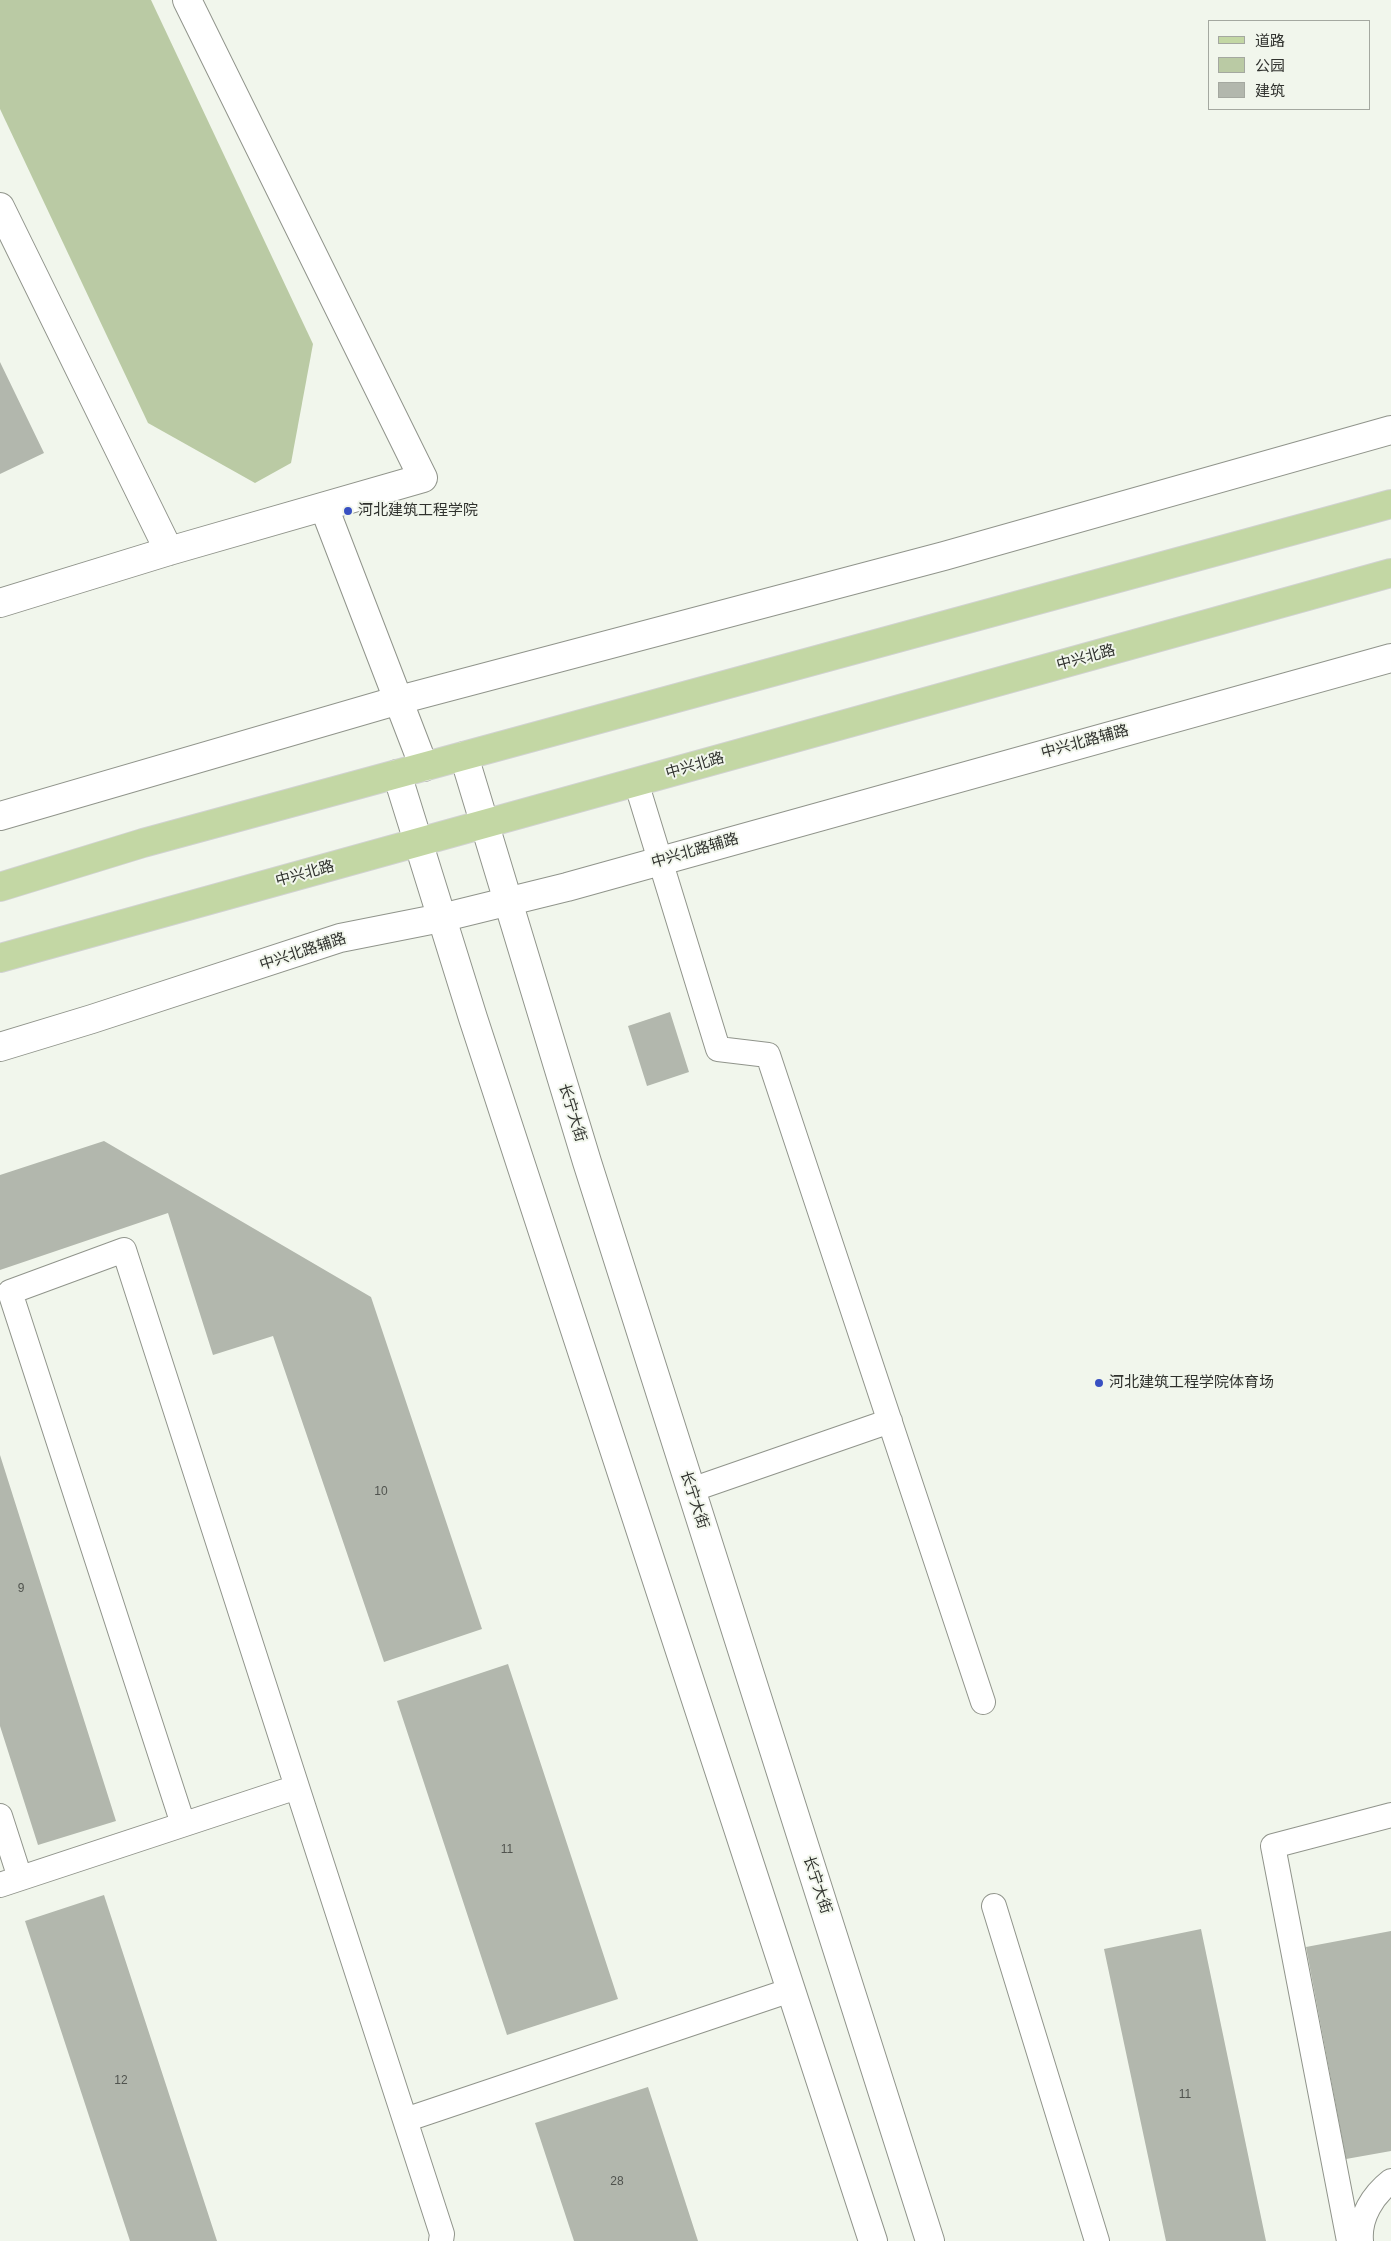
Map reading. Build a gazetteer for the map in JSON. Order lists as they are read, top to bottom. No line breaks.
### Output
{"streets":{"main road":["中兴北路"],"street":["中兴北路辅路","长宁大街"]},"crossings":[["中兴北路","长宁大街"],["中兴北路辅路","长宁大街"]],"places":["河北建筑工程学院","河北建筑工程学院体育场"],"house_numbers":["10","9","11","12","11","28"],"legend":["道路","公园","建筑"]}
